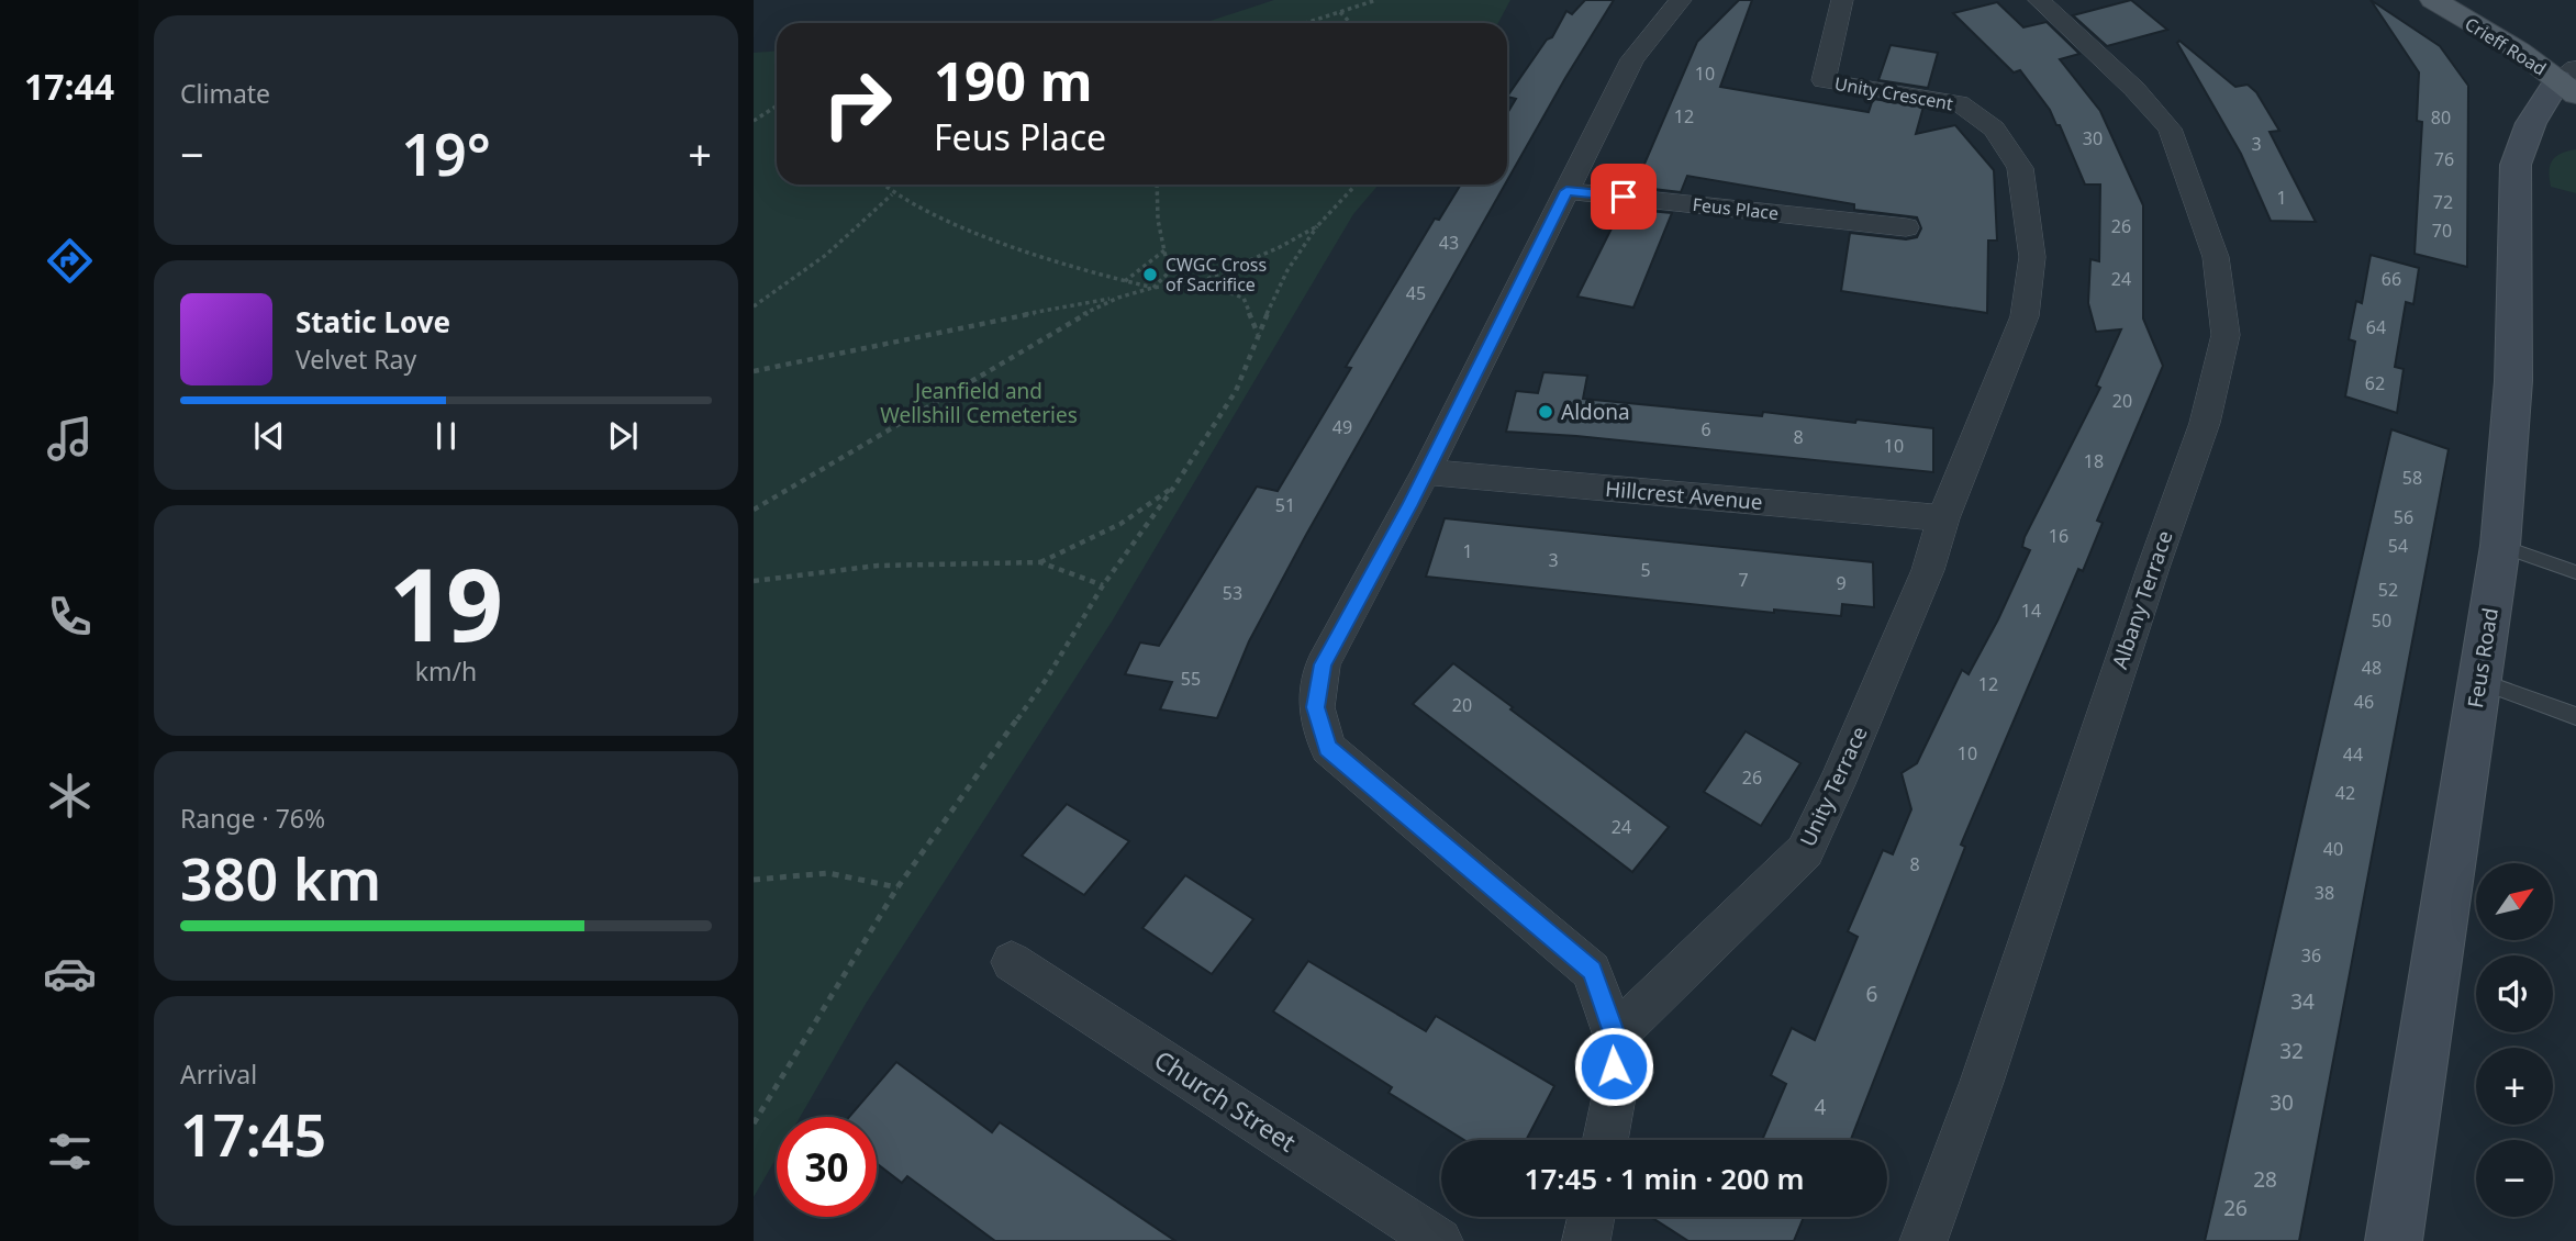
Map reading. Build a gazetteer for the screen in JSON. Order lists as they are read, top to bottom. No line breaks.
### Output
{"streets":{"main road":["Crieff Road"],"street":["Unity Crescent","Feus Place","Hillcrest Avenue","Albany Terrace","Feus Road","Unity Terrace","Church Street"]},"crossings":[["Crieff Road","Feus Road"],["Unity Crescent","Hillcrest Avenue"],["Unity Crescent","Unity Terrace"],["Hillcrest Avenue","Unity Terrace"]],"parks":["Jeanfield and Wellshill Cemeteries"],"places":["CWGC Cross of Sacrifice","Aldona"],"house_numbers":["10","12","80","30","3","76","1","72","26","70","43","24","66","45","64","62","20","49","6","8","10","18","58","51","56","16","54","1","3","5","7","9","52","53","14","50","48","55","12","46","20","10","44","26","42","24","40","8","38","36","6","34","32","30","4","28","26"],"north":"top right","page":{"tabs":"17:44","tile":["Climate",["19","km/h"],["Range · 76%","380 km"],["Arrival","17:45"]],"turn":["190 m","Feus Place"],"heat":["−","19°","+"],"song":["Static Love","Velvet Ray"],"map_buttons":["+","−"],"limit":"30","trip":"17:45 · 1 min · 200 m"}}
